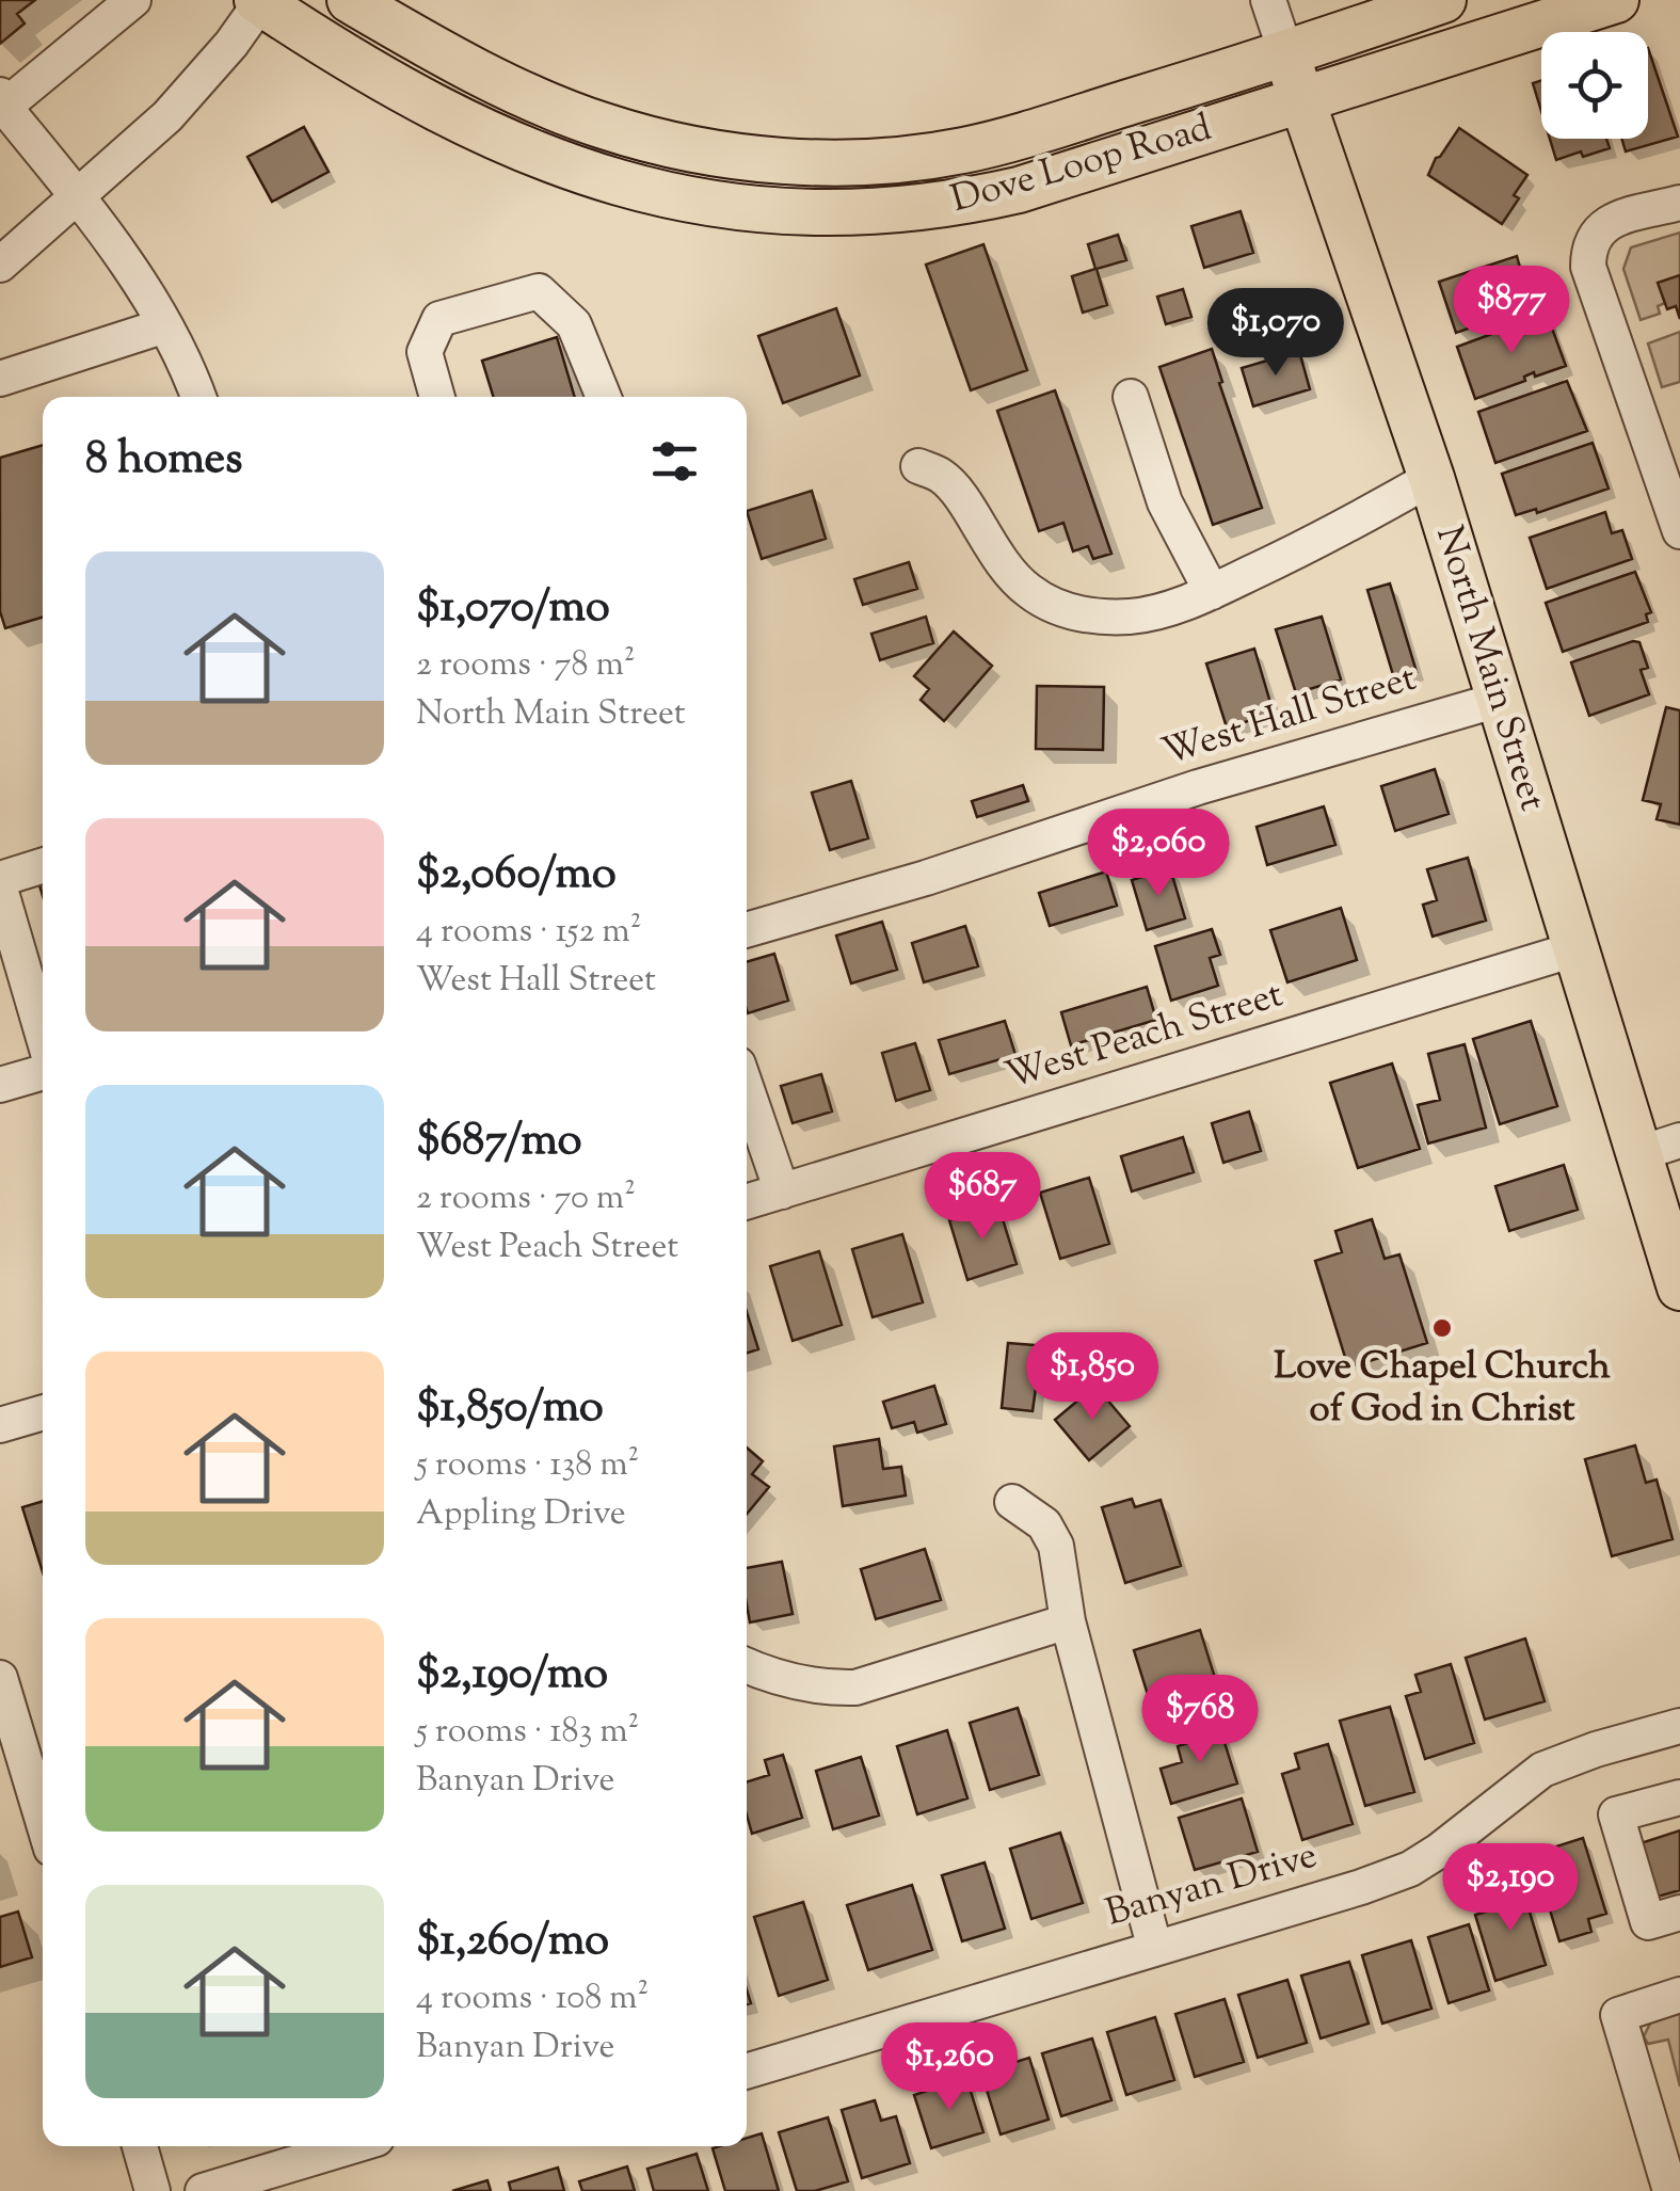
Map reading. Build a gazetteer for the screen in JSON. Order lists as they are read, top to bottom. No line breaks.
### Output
{"streets":{"main road":["Dove Loop Road","North Main Street"],"street":["West Hall Street","West Peach Street","Banyan Drive"]},"crossings":[["Dove Loop Road","North Main Street"],["North Main Street","West Hall Street"],["North Main Street","West Peach Street"]],"places":["Love Chapel Church of God in Christ"],"page":{"price":["$877","$1,070","$2,060","$687","$1,850","$768","$2,190","$1,260"],"heading":"8 homes","list":[{"name":"$1,070/mo","note":"2 rooms · 78 m² · North Main Street"},{"name":"$2,060/mo","note":"4 rooms · 152 m² · West Hall Street"},{"name":"$687/mo","note":"2 rooms · 70 m² · West Peach Street"},{"name":"$1,850/mo","note":"5 rooms · 138 m² · Appling Drive"},{"name":"$2,190/mo","note":"5 rooms · 183 m² · Banyan Drive"},{"name":"$1,260/mo","note":"4 rooms · 108 m² · Banyan Drive"}]}}
